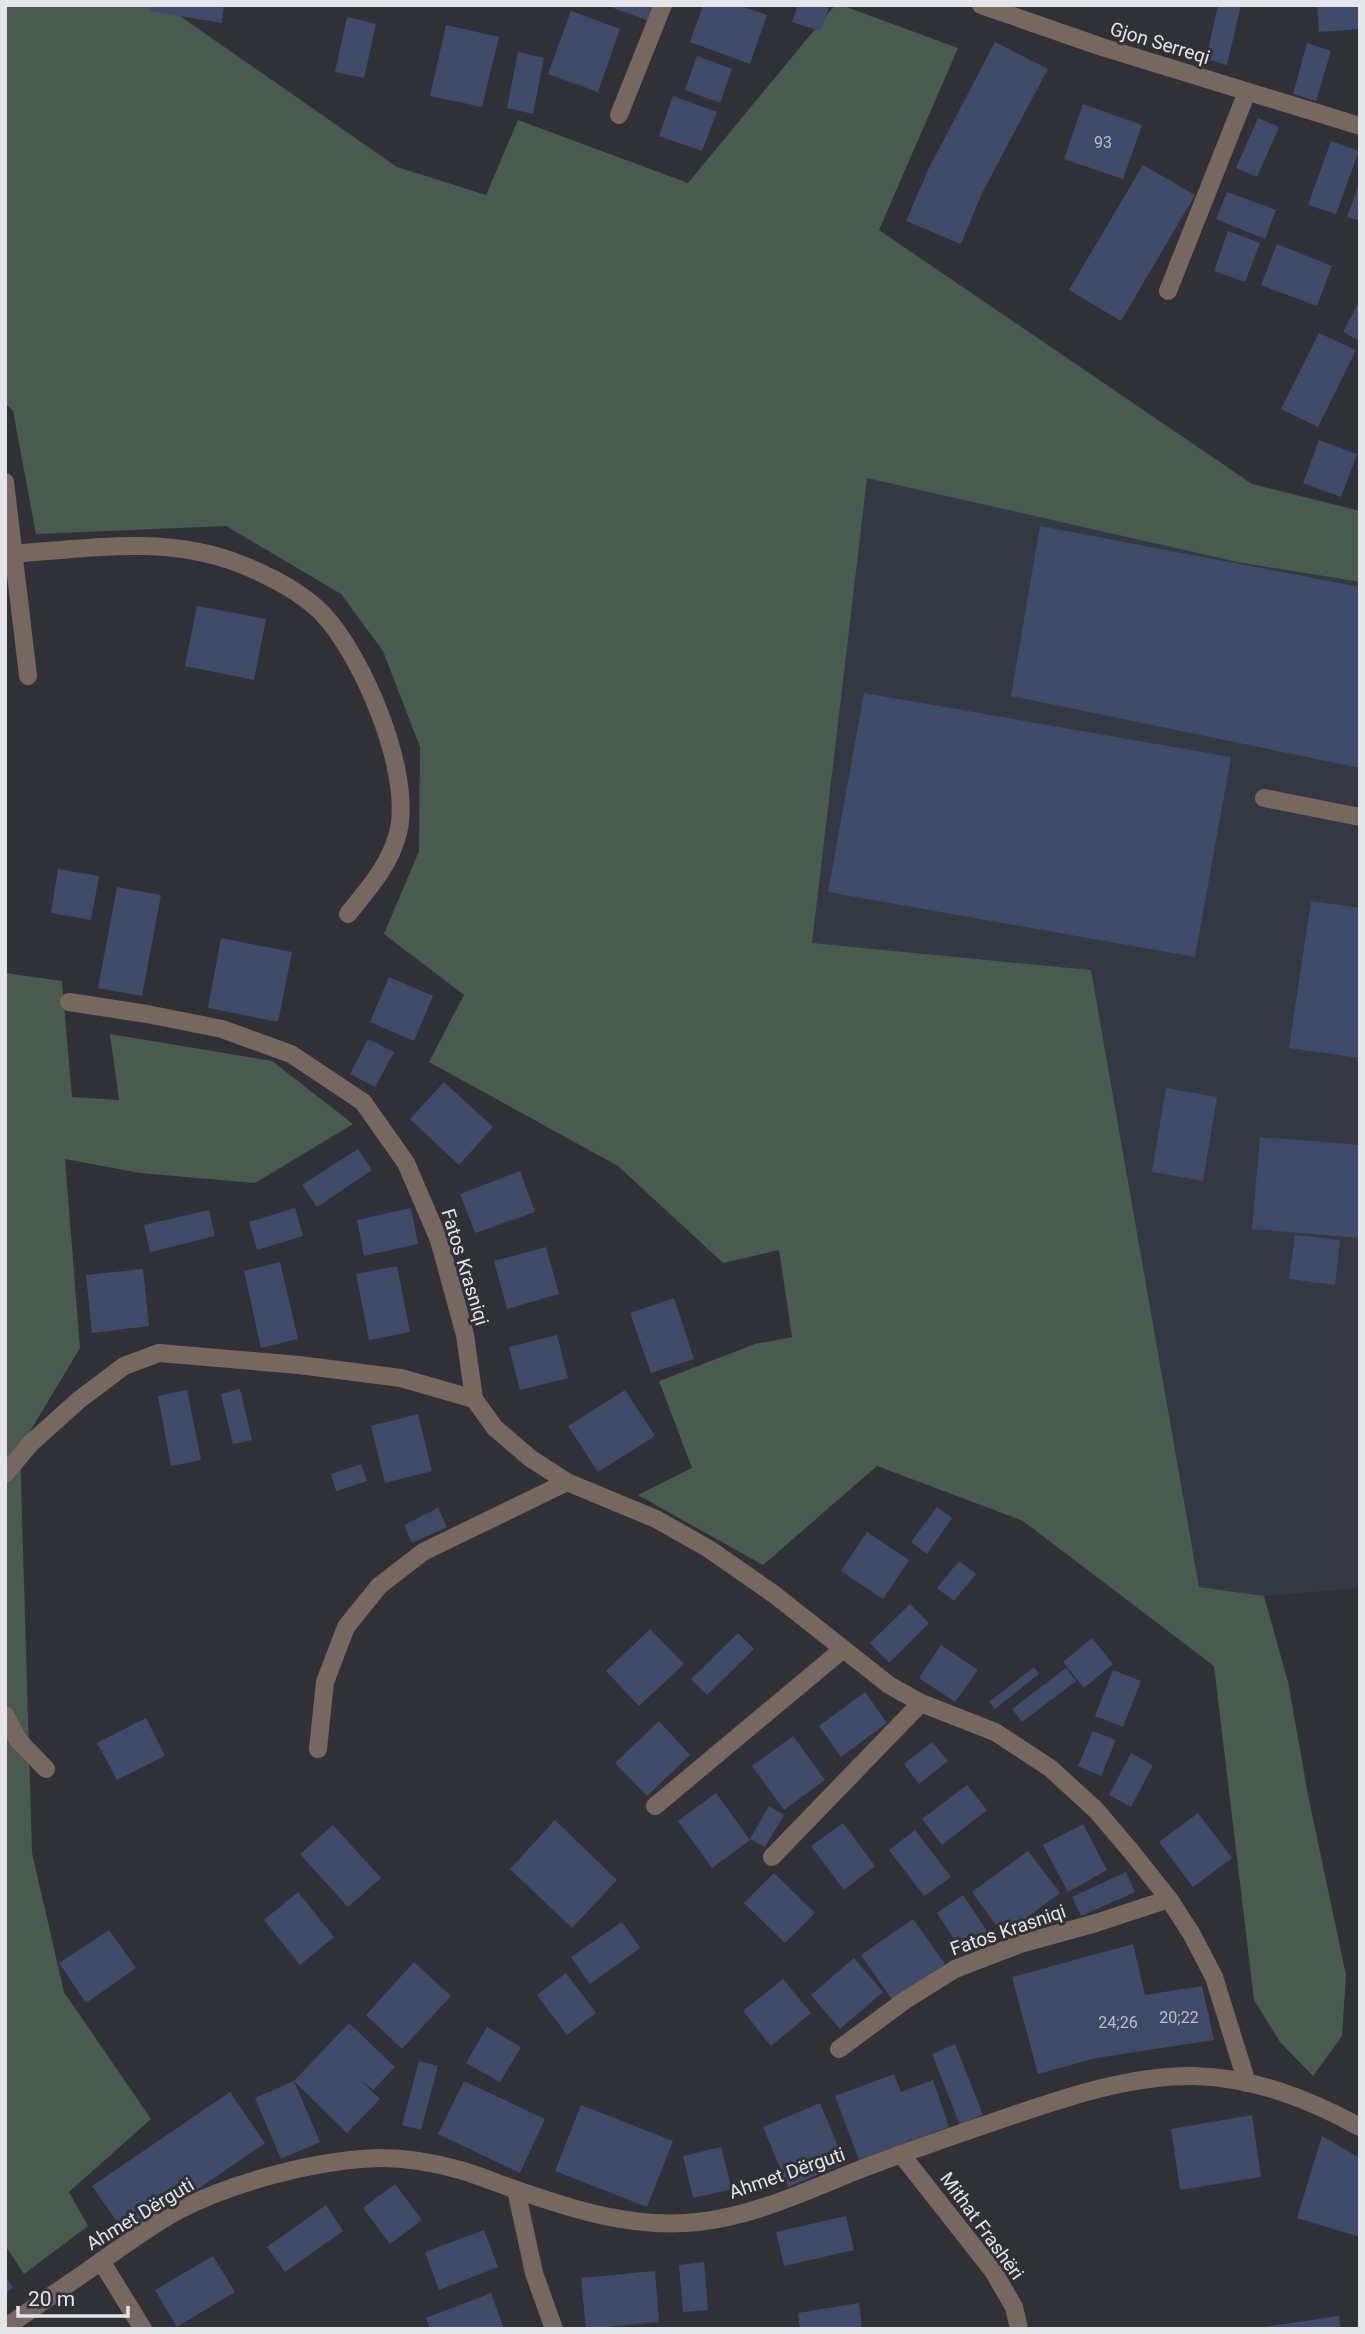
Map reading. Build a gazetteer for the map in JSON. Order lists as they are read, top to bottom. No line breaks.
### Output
{"streets":{"street":["Gjon Serreqi","Fatos Krasniqi","Ahmet Dërguti","Mithat Frashëri"]},"crossings":[["Fatos Krasniqi","Ahmet Dërguti"],["Ahmet Dërguti","Mithat Frashëri"]],"house_numbers":["93","20;22","24;26"],"scale_bar":"20 m"}
